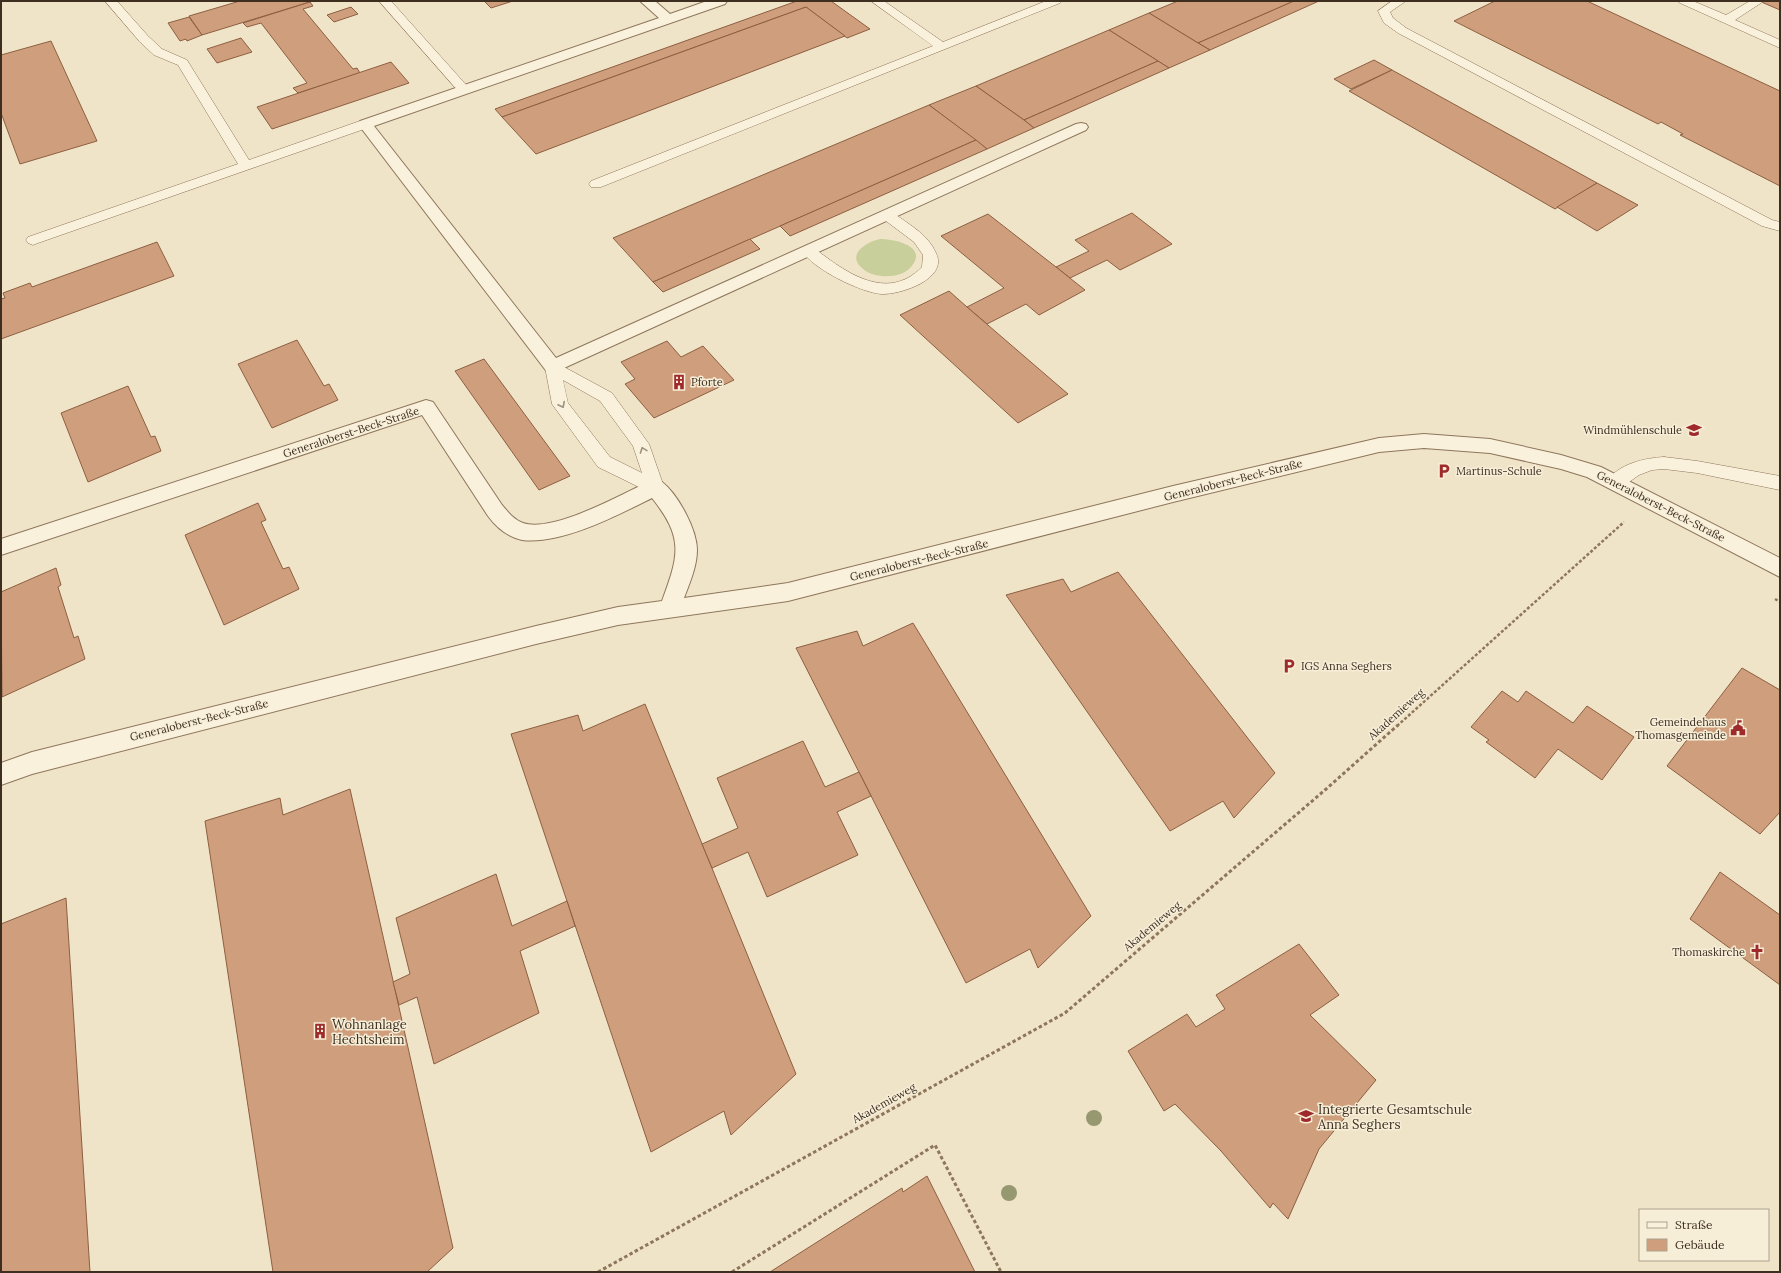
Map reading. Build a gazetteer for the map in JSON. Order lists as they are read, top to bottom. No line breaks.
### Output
{"streets":{"street":["Generaloberst-Beck-Straße"],"path":["Akademieweg"]},"crossings":[["Generaloberst-Beck-Straße","Akademieweg"]],"places":{"building":["Pforte","Wohnanlage Hechtsheim"],"school or university":["Windmühlenschule","Integrierte Gesamtschule Anna Seghers"],"parking":["Martinus-Schule","IGS Anna Seghers"],"public building":["Gemeindehaus Thomasgemeinde"],"church":["Thomaskirche"]},"legend":["Straße","Gebäude"]}
